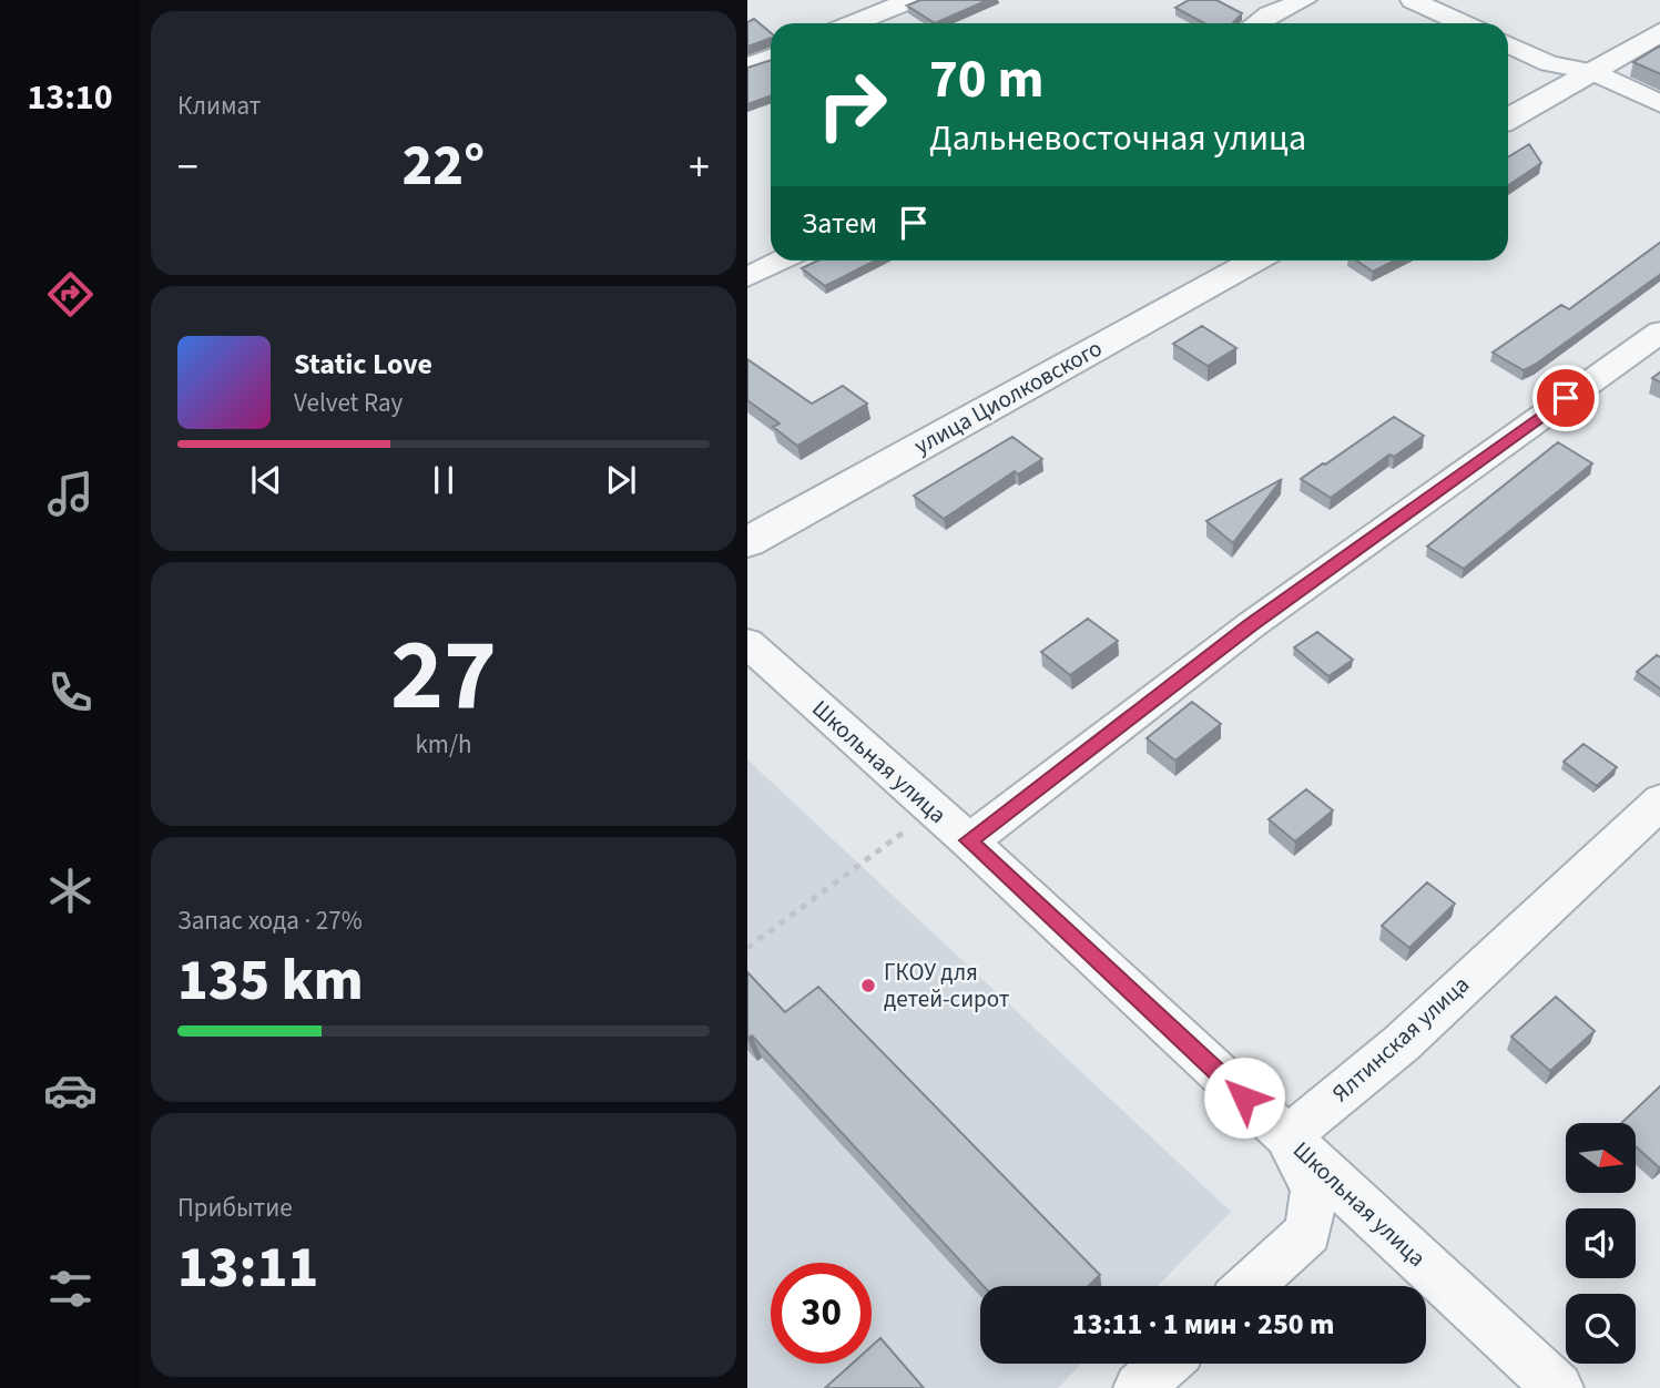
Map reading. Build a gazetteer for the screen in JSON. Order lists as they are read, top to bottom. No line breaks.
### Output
{"streets":{"street":["улица Циолковского","Школьная улица","Ялтинская улица"]},"crossings":[["Школьная улица","Ялтинская улица"]],"places":["ГКОУ для детей-сирот"],"north":"right","page":{"tabs":"13:10","tile":["Климат",["27","km/h"],["Запас хода · 27%","135 km"],["Прибытие","13:11"]],"turn":["70 m","Дальневосточная улица"],"heat":["−","22°","+"],"then":"Затем","song":["Static Love","Velvet Ray"],"limit":"30","trip":"13:11 · 1 мин · 250 m"}}
